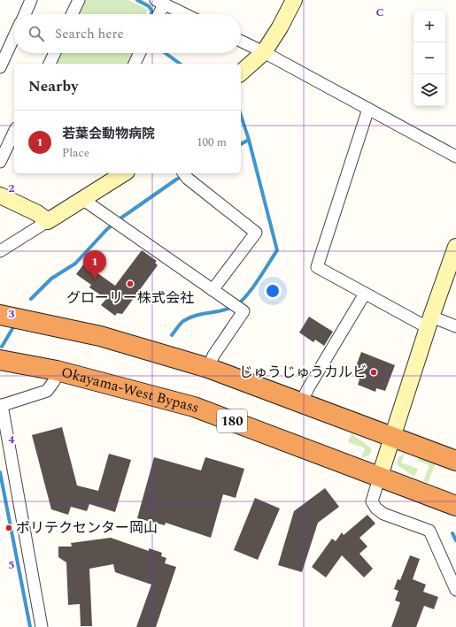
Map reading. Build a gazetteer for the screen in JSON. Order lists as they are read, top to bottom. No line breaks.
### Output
{"streets":{"highway":["Okayama-West Bypass","180"]},"places":["グローリー株式会社","じゅうじゅうカルビ","ポリテクセンター岡山"],"page":{"map_buttons":["+","−"],"search":"Search here","heading":"Nearby","list":[{"mark":"1","name":"若葉会動物病院","note":"Place","value":"100 m"}],"pins":"1"},"grid":{"columns":["C"],"rows":["2","3","4","5"]}}
